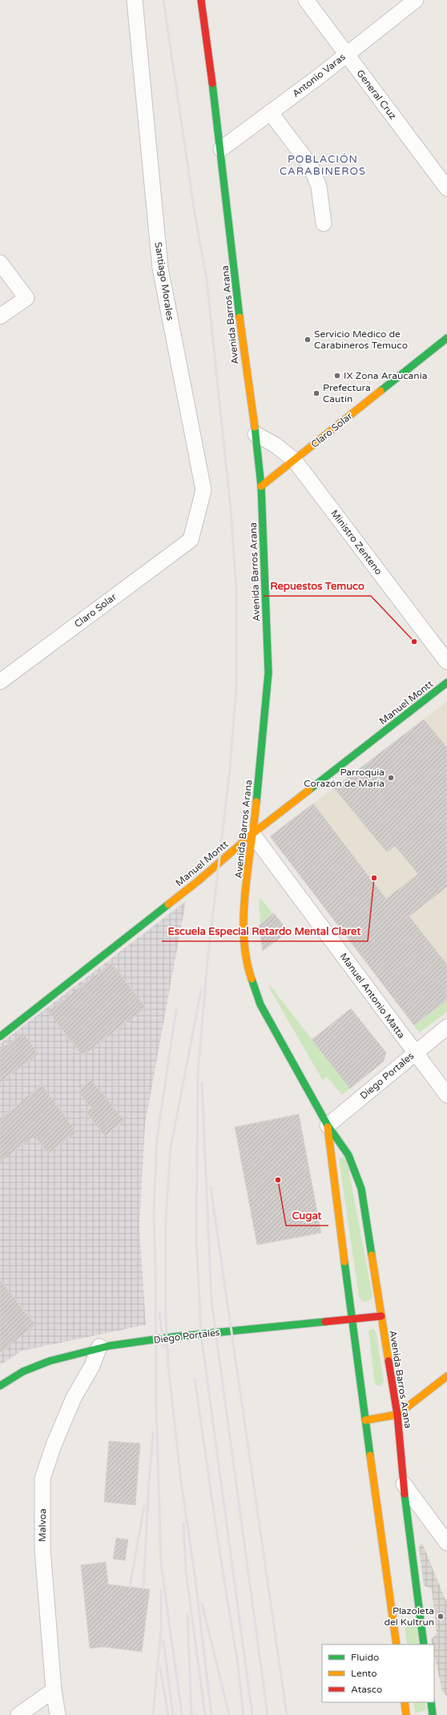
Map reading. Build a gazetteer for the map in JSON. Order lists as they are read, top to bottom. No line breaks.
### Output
{"streets":{"main road":["Avenida Barros Arana","Claro Solar","Manuel Montt","Diego Portales"],"street":["Antonio Varas","General Cruz","Santiago Morales","Ministro Zenteno","Manuel Antonio Matta","Malvoa"]},"crossings":[["Antonio Varas","General Cruz"],["Antonio Varas","Avenida Barros Arana"],["Santiago Morales","Claro Solar"],["Avenida Barros Arana","Claro Solar"],["Avenida Barros Arana","Ministro Zenteno"],["Avenida Barros Arana","Manuel Montt"],["Avenida Barros Arana","Manuel Antonio Matta"],["Avenida Barros Arana","Diego Portales"],["Claro Solar","Ministro Zenteno"],["Manuel Montt","Manuel Antonio Matta"],["Manuel Antonio Matta","Diego Portales"],["Diego Portales","Malvoa"]],"districts":["POBLACIÓN CARABINEROS"],"places":["Servicio Médico de Carabineros Temuco","IX Zona Araucania","Prefectura Cautín","Repuestos Temuco","Parroquia Corazón de María","Escuela Especial Retardo Mental Claret","Cugat","Plazoleta del Kultrun"],"legend":["Fluido","Lento","Atasco"]}
